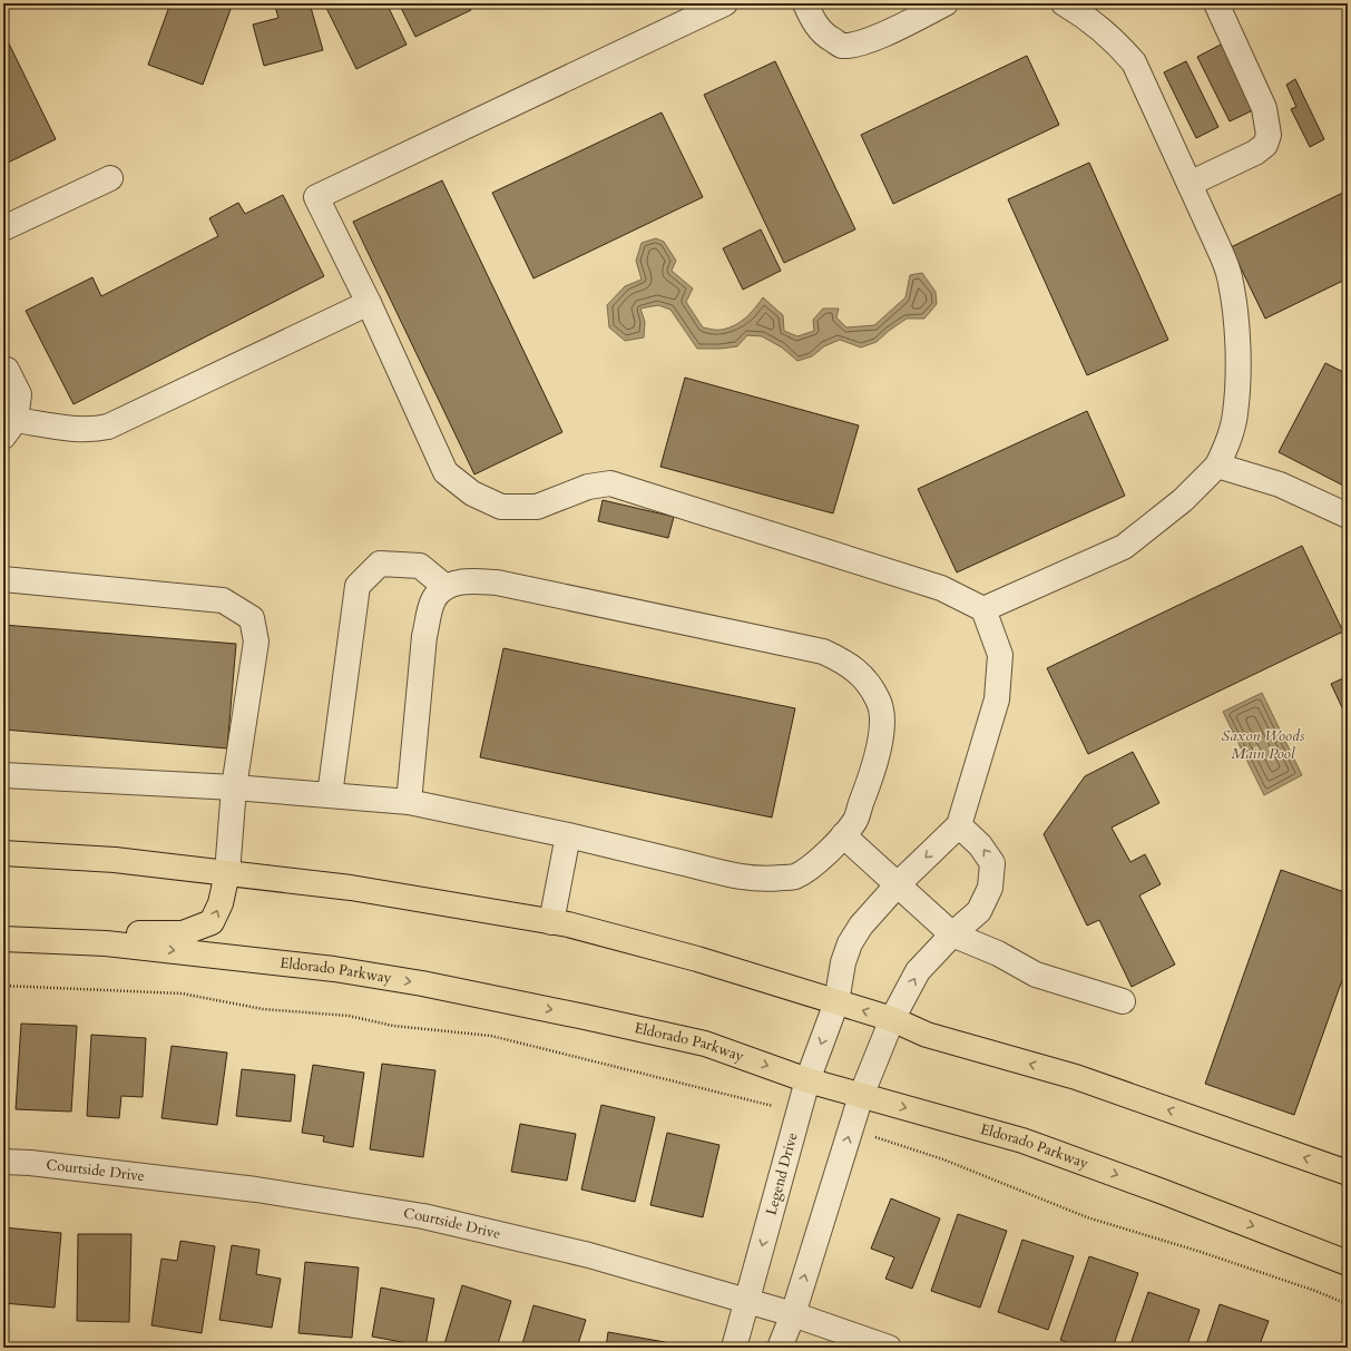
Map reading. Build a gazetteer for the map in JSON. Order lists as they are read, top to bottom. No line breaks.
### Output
{"streets":{"main road":["Eldorado Parkway"],"street":["Courtside Drive","Legend Drive"]},"crossings":[["Eldorado Parkway","Legend Drive"],["Courtside Drive","Legend Drive"]],"water":["Saxon Woods Main Pool"]}
